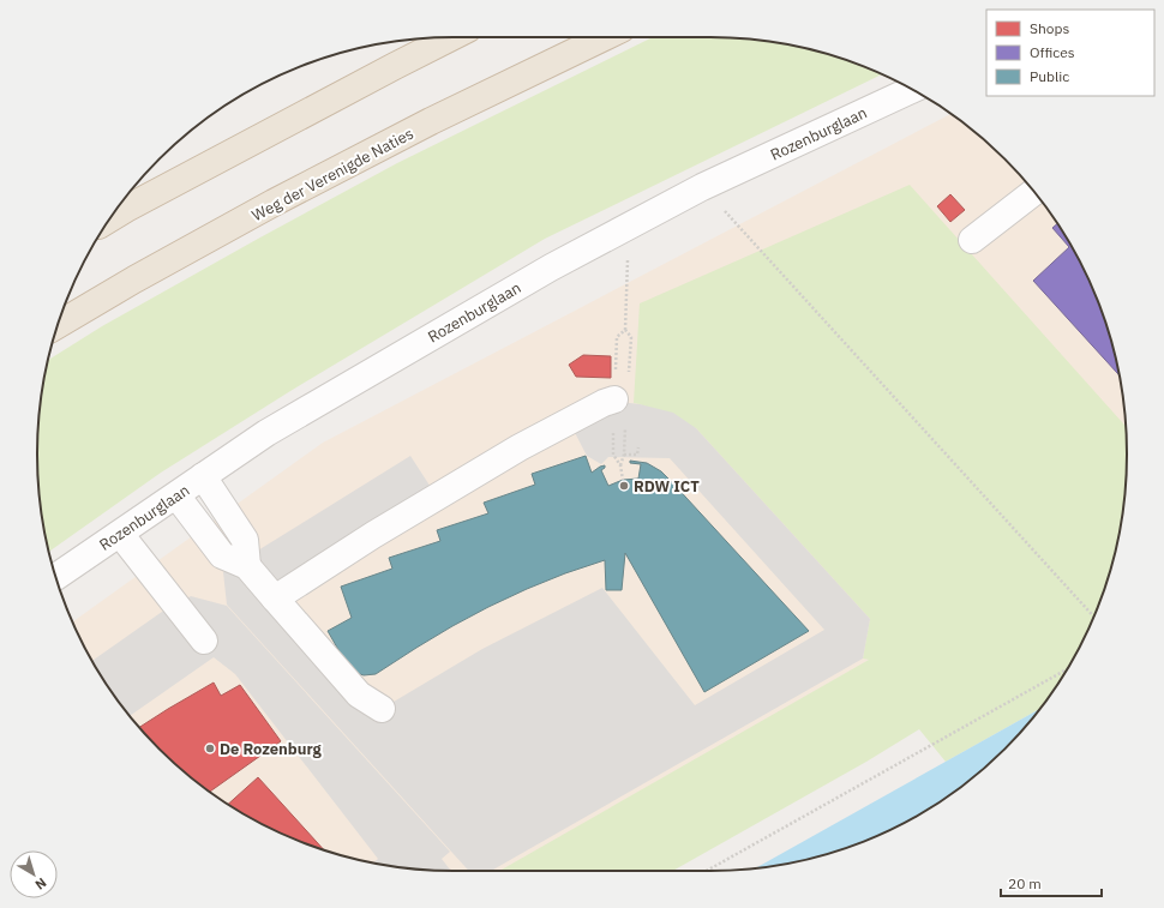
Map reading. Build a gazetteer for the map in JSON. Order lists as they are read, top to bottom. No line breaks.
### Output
{"streets":{"highway":["Weg der Verenigde Naties"],"street":["Rozenburglaan"]},"places":["RDW ICT","De Rozenburg"],"legend":["Shops","Offices","Public"],"scale_bar":"20 m","north":"bottom right"}
